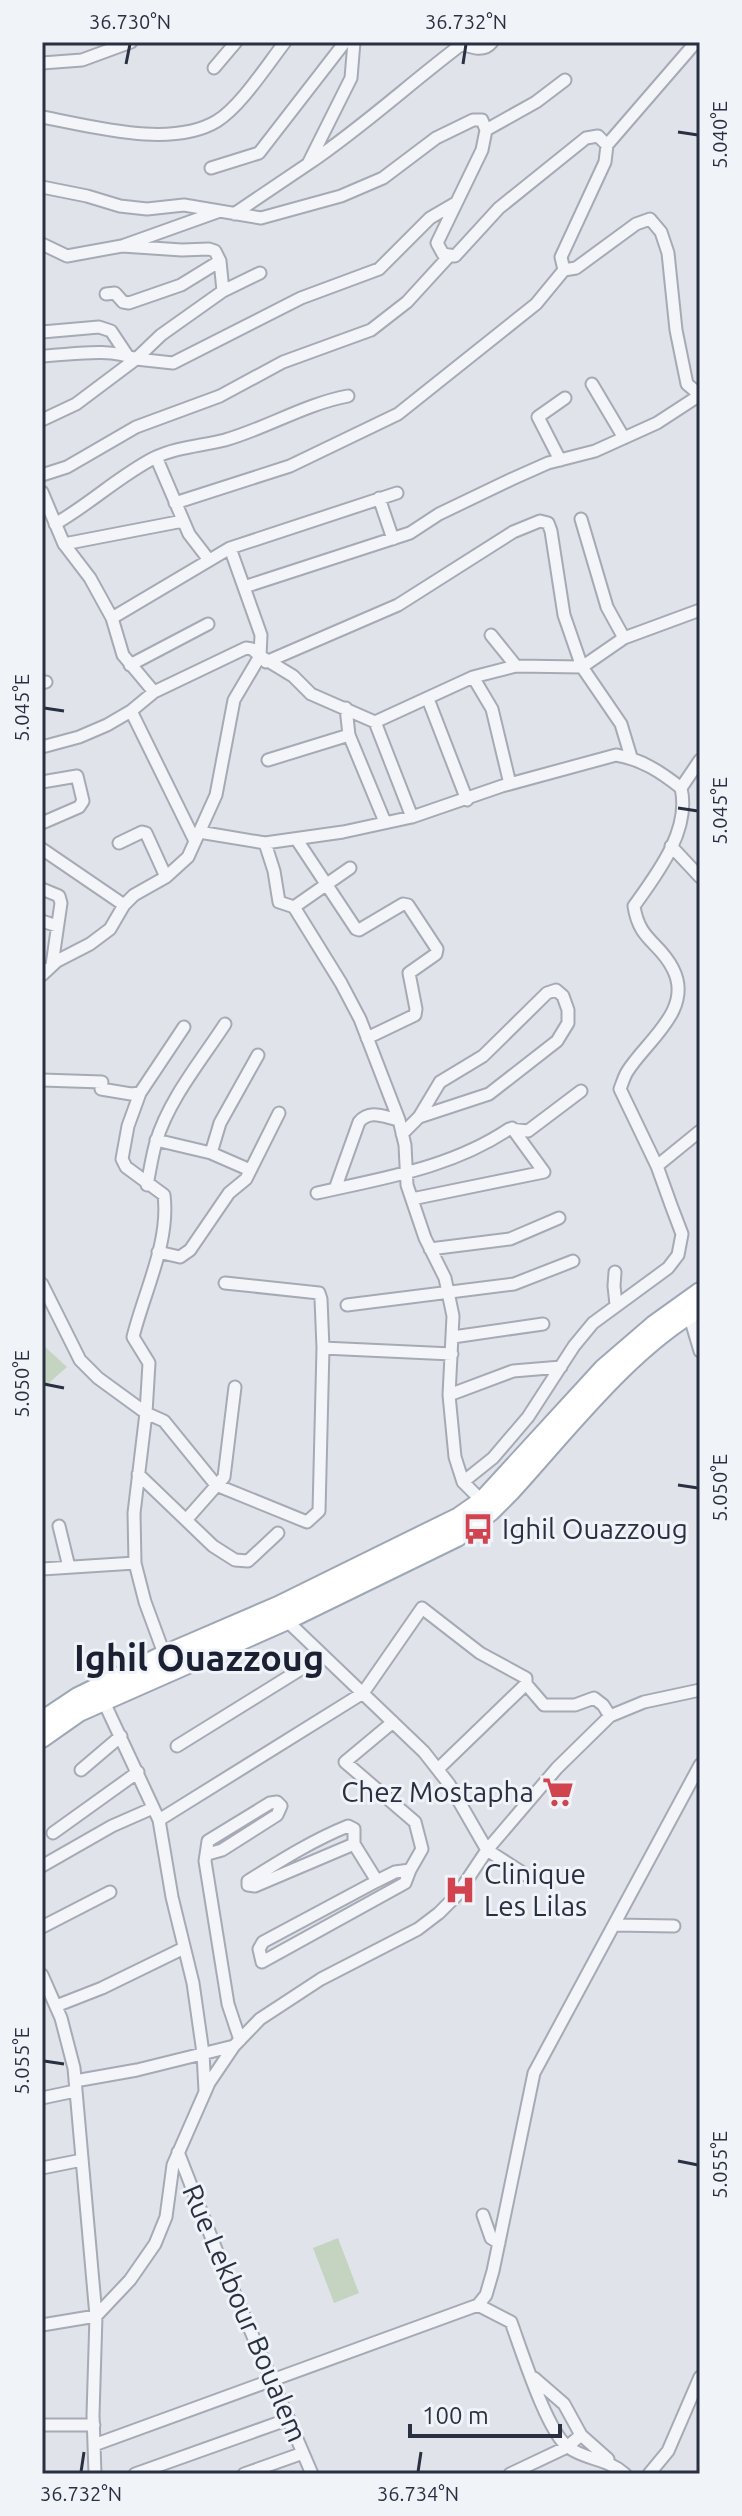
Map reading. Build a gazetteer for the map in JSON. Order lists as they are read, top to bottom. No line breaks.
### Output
{"streets":{"street":["Rue Lekbour Boualem"]},"districts":["Ighil Ouazzoug"],"places":{"bus stop":["Ighil Ouazzoug"],"supermarket":["Chez Mostapha"],"hospital":["Clinique Les Lilas"]},"scale_bar":"100 m","coordinates":["36.730°N","36.732°N","5.040°E","5.045°E","5.050°E","5.055°E","36.734°N"]}
